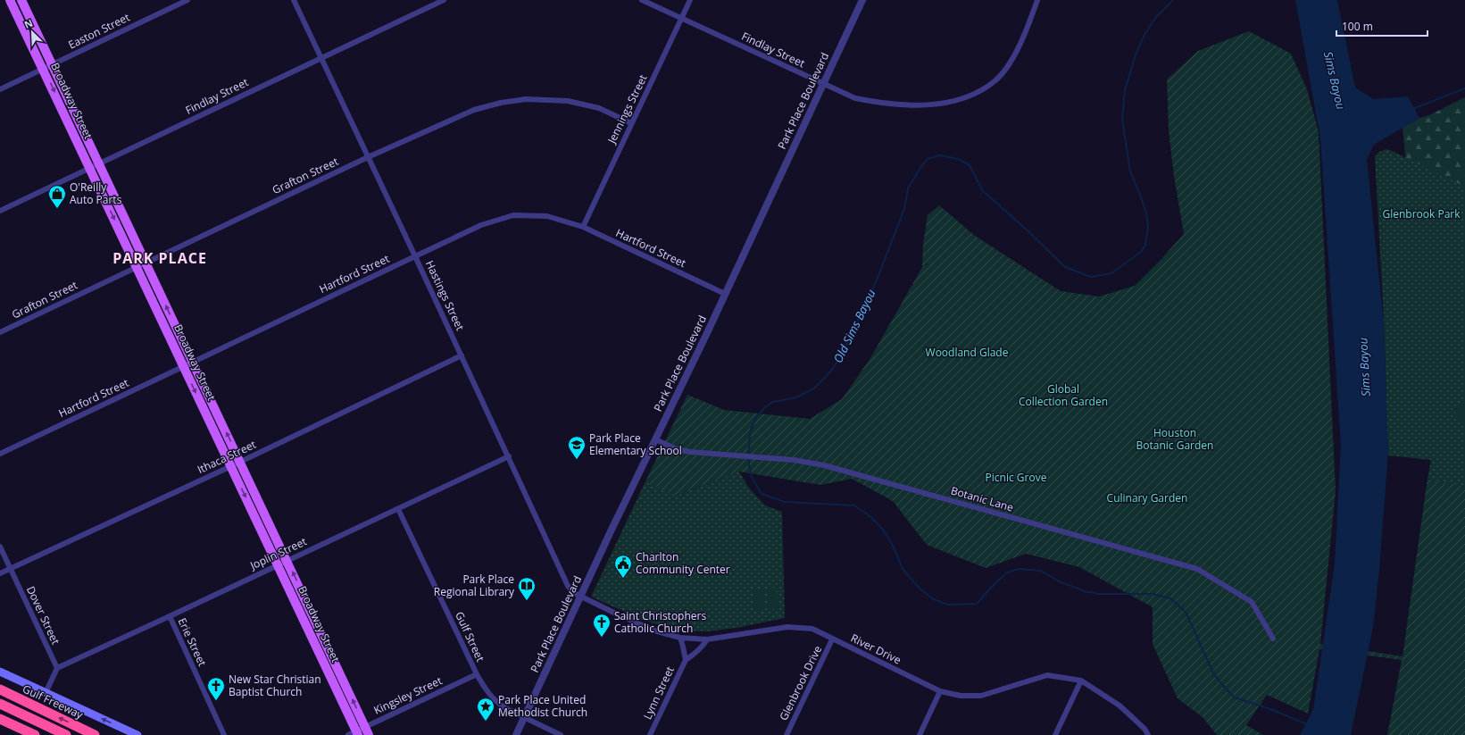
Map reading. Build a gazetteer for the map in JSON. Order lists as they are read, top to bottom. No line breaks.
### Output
{"streets":{"highway":["Gulf Freeway"],"main road":["Broadway Street"],"street":["Easton Street","Findlay Street","Park Place Boulevard","Jennings Street","Grafton Street","Hartford Street","Hastings Street","Ithaca Street","Botanic Lane","Joplin Street","Dover Street","Gulf Street","Erie Street","River Drive","Glenbrook Drive","Lynn Street","Kingsley Street"]},"crossings":[["Easton Street","Broadway Street"],["Findlay Street","Broadway Street"],["Findlay Street","Park Place Boulevard"],["Findlay Street","Jennings Street"],["Findlay Street","Hastings Street"],["Broadway Street","Grafton Street"],["Broadway Street","Hartford Street"],["Broadway Street","Ithaca Street"],["Broadway Street","Joplin Street"],["Broadway Street","Kingsley Street"],["Park Place Boulevard","Hartford Street"],["Park Place Boulevard","Hastings Street"],["Park Place Boulevard","Botanic Lane"],["Park Place Boulevard","Gulf Street"],["Park Place Boulevard","River Drive"],["Jennings Street","Grafton Street"],["Jennings Street","Hartford Street"],["Grafton Street","Hastings Street"],["Hartford Street","Hastings Street"],["Hastings Street","Ithaca Street"],["Hastings Street","Joplin Street"],["Hastings Street","River Drive"],["Ithaca Street","Dover Street"],["Joplin Street","Dover Street"],["Joplin Street","Gulf Street"],["Joplin Street","Erie Street"],["Gulf Street","Kingsley Street"],["River Drive","Glenbrook Drive"],["River Drive","Lynn Street"]],"districts":["PARK PLACE"],"water":["Sims Bayou","Old Sims Bayou"],"parks":["Glenbrook Park","Woodland Glade","Global Collection Garden","Houston Botanic Garden","Picnic Grove","Culinary Garden"],"places":{"shop":["O'Reilly Auto Parts"],"school or university":["Park Place Elementary School"],"public building":["Charlton Community Center"],"library":["Park Place Regional Library"],"church":["Saint Christophers Catholic Church","New Star Christian Baptist Church"],"place":["Park Place United Methodist Church"]},"scale_bar":"100 m","north":"top left"}
